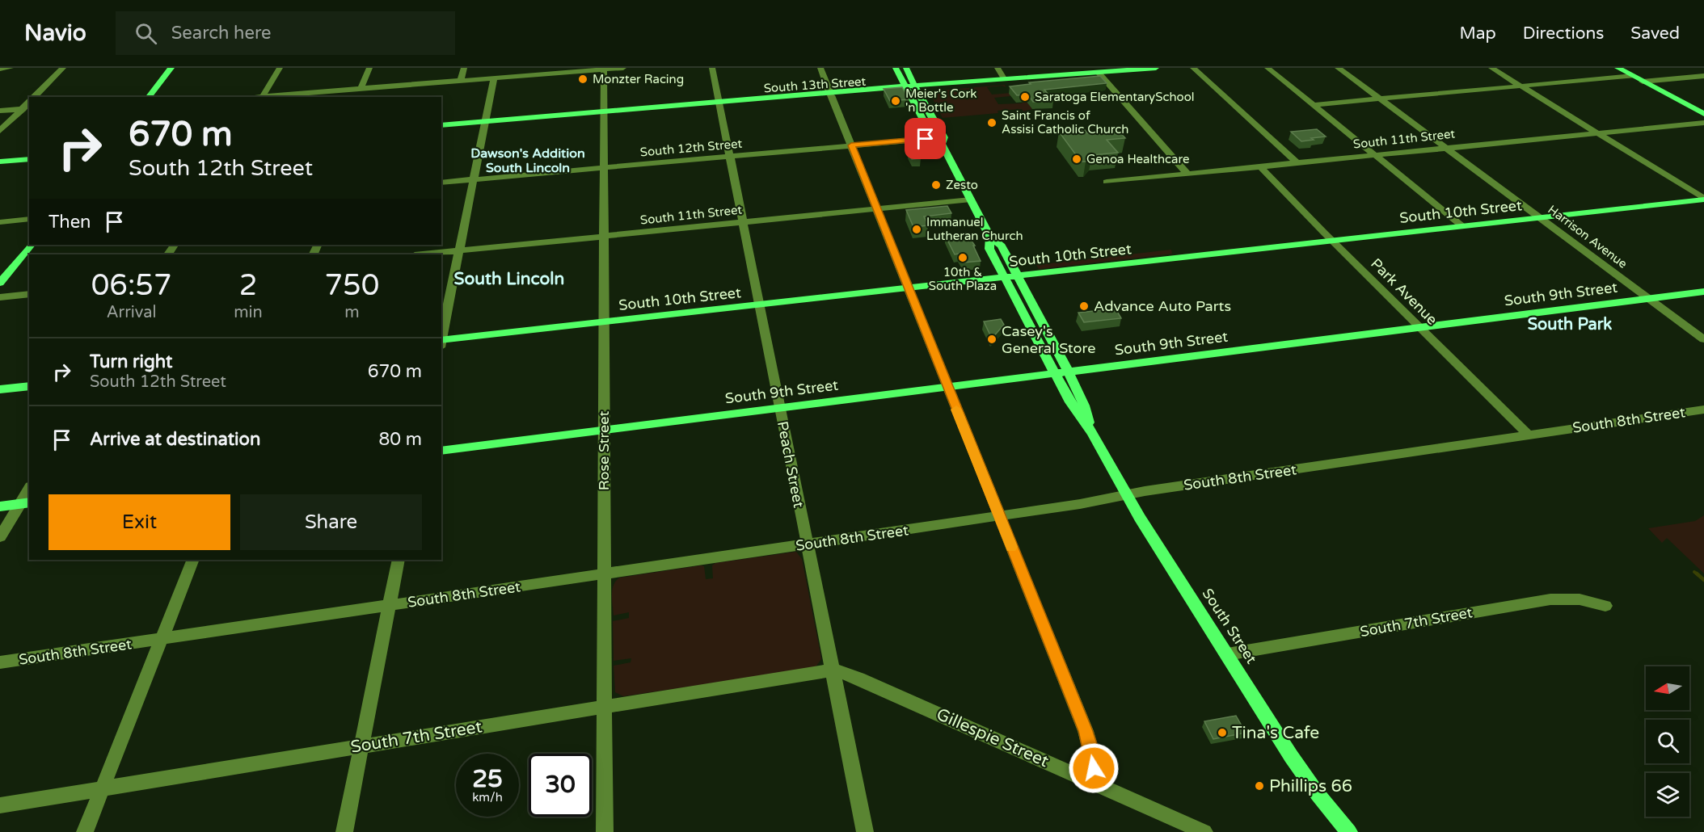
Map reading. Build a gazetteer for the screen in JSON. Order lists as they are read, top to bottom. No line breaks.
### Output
{"streets":{"main road":["South 13th Street","South 10th Street","South 9th Street","South Street"],"street":["South 11th Street","South 12th Street","Harrison Avenue","Park Avenue","South 8th Street","Rose Street","Peach Street","South 7th Street","Gillespie Street"]},"crossings":[["South 13th Street","Rose Street"],["South 13th Street","Peach Street"],["South 13th Street","South Street"],["South 11th Street","Harrison Avenue"],["South 11th Street","Park Avenue"],["South 11th Street","Rose Street"],["South 11th Street","Peach Street"],["South 11th Street","South Street"],["South 12th Street","Rose Street"],["South 12th Street","Peach Street"],["South 12th Street","South Street"],["South 10th Street","Harrison Avenue"],["South 10th Street","Park Avenue"],["South 10th Street","Rose Street"],["South 10th Street","Peach Street"],["South 10th Street","South Street"],["Harrison Avenue","South 9th Street"],["Park Avenue","South 9th Street"],["Park Avenue","South 8th Street"],["South 9th Street","Rose Street"],["South 9th Street","Peach Street"],["South 9th Street","South Street"],["South 8th Street","Rose Street"],["South 8th Street","Peach Street"],["South 8th Street","South Street"],["Rose Street","South 7th Street"],["Peach Street","South 7th Street"],["Peach Street","Gillespie Street"],["South 7th Street","South Street"],["South 7th Street","Gillespie Street"]],"districts":["Dawson's Addition South Lincoln","South Lincoln","South Park"],"places":["Monzter Racing","Saratoga ElementarySchool","Meier's Cork 'n Bottle","Saint Francis of Assisi Catholic Church","Genoa Healthcare","Zesto","Immanuel Lutheran Church","10th & South Plaza","Advance Auto Parts","Casey's General Store","Tina's Cafe","Phillips 66"],"north":"left","page":{"header":"Navio","search":"Search here","nav":["Map","Directions","Saved"],"turn":["670 m","South 12th Street"],"then":"Then","eta":["06:57","Arrival","2","min","750","m"],"list":[{"name":"Turn right","note":"South 12th Street","value":"670 m"},{"name":"Arrive at destination","value":"80 m"}],"buttons":["Exit","Share"],"speed":"25 km/h","limit":"30"}}
